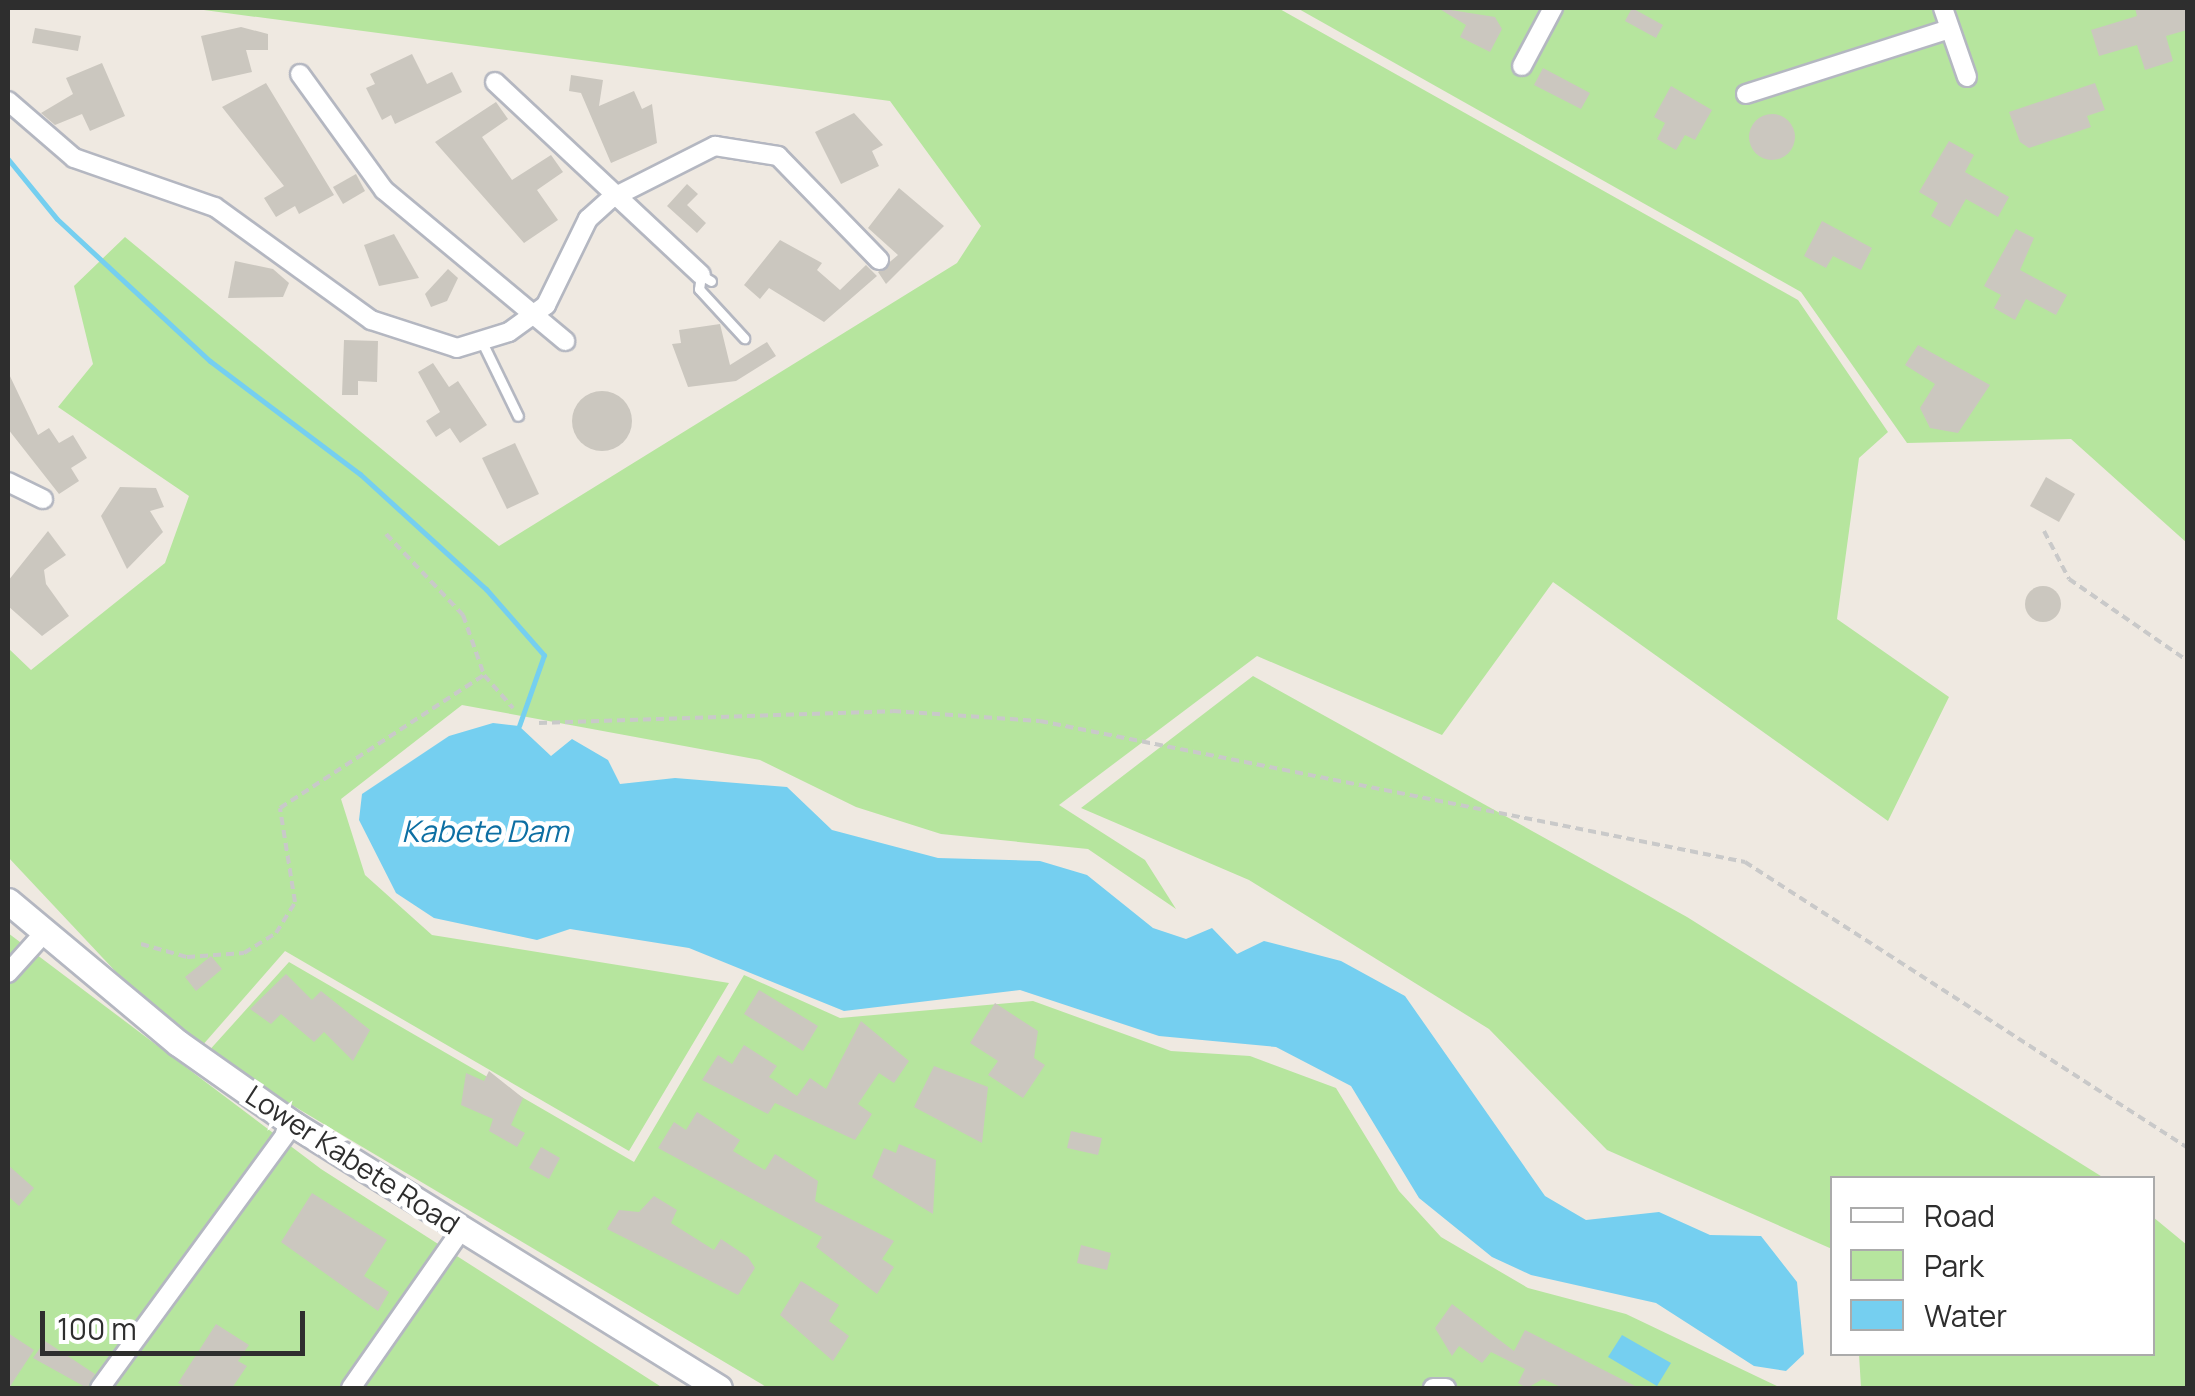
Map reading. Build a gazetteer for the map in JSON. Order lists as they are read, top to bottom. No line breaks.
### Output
{"streets":{"main road":["Lower Kabete Road"]},"water":["Kabete Dam"],"legend":["Road","Park","Water"],"scale_bar":"100 m"}
